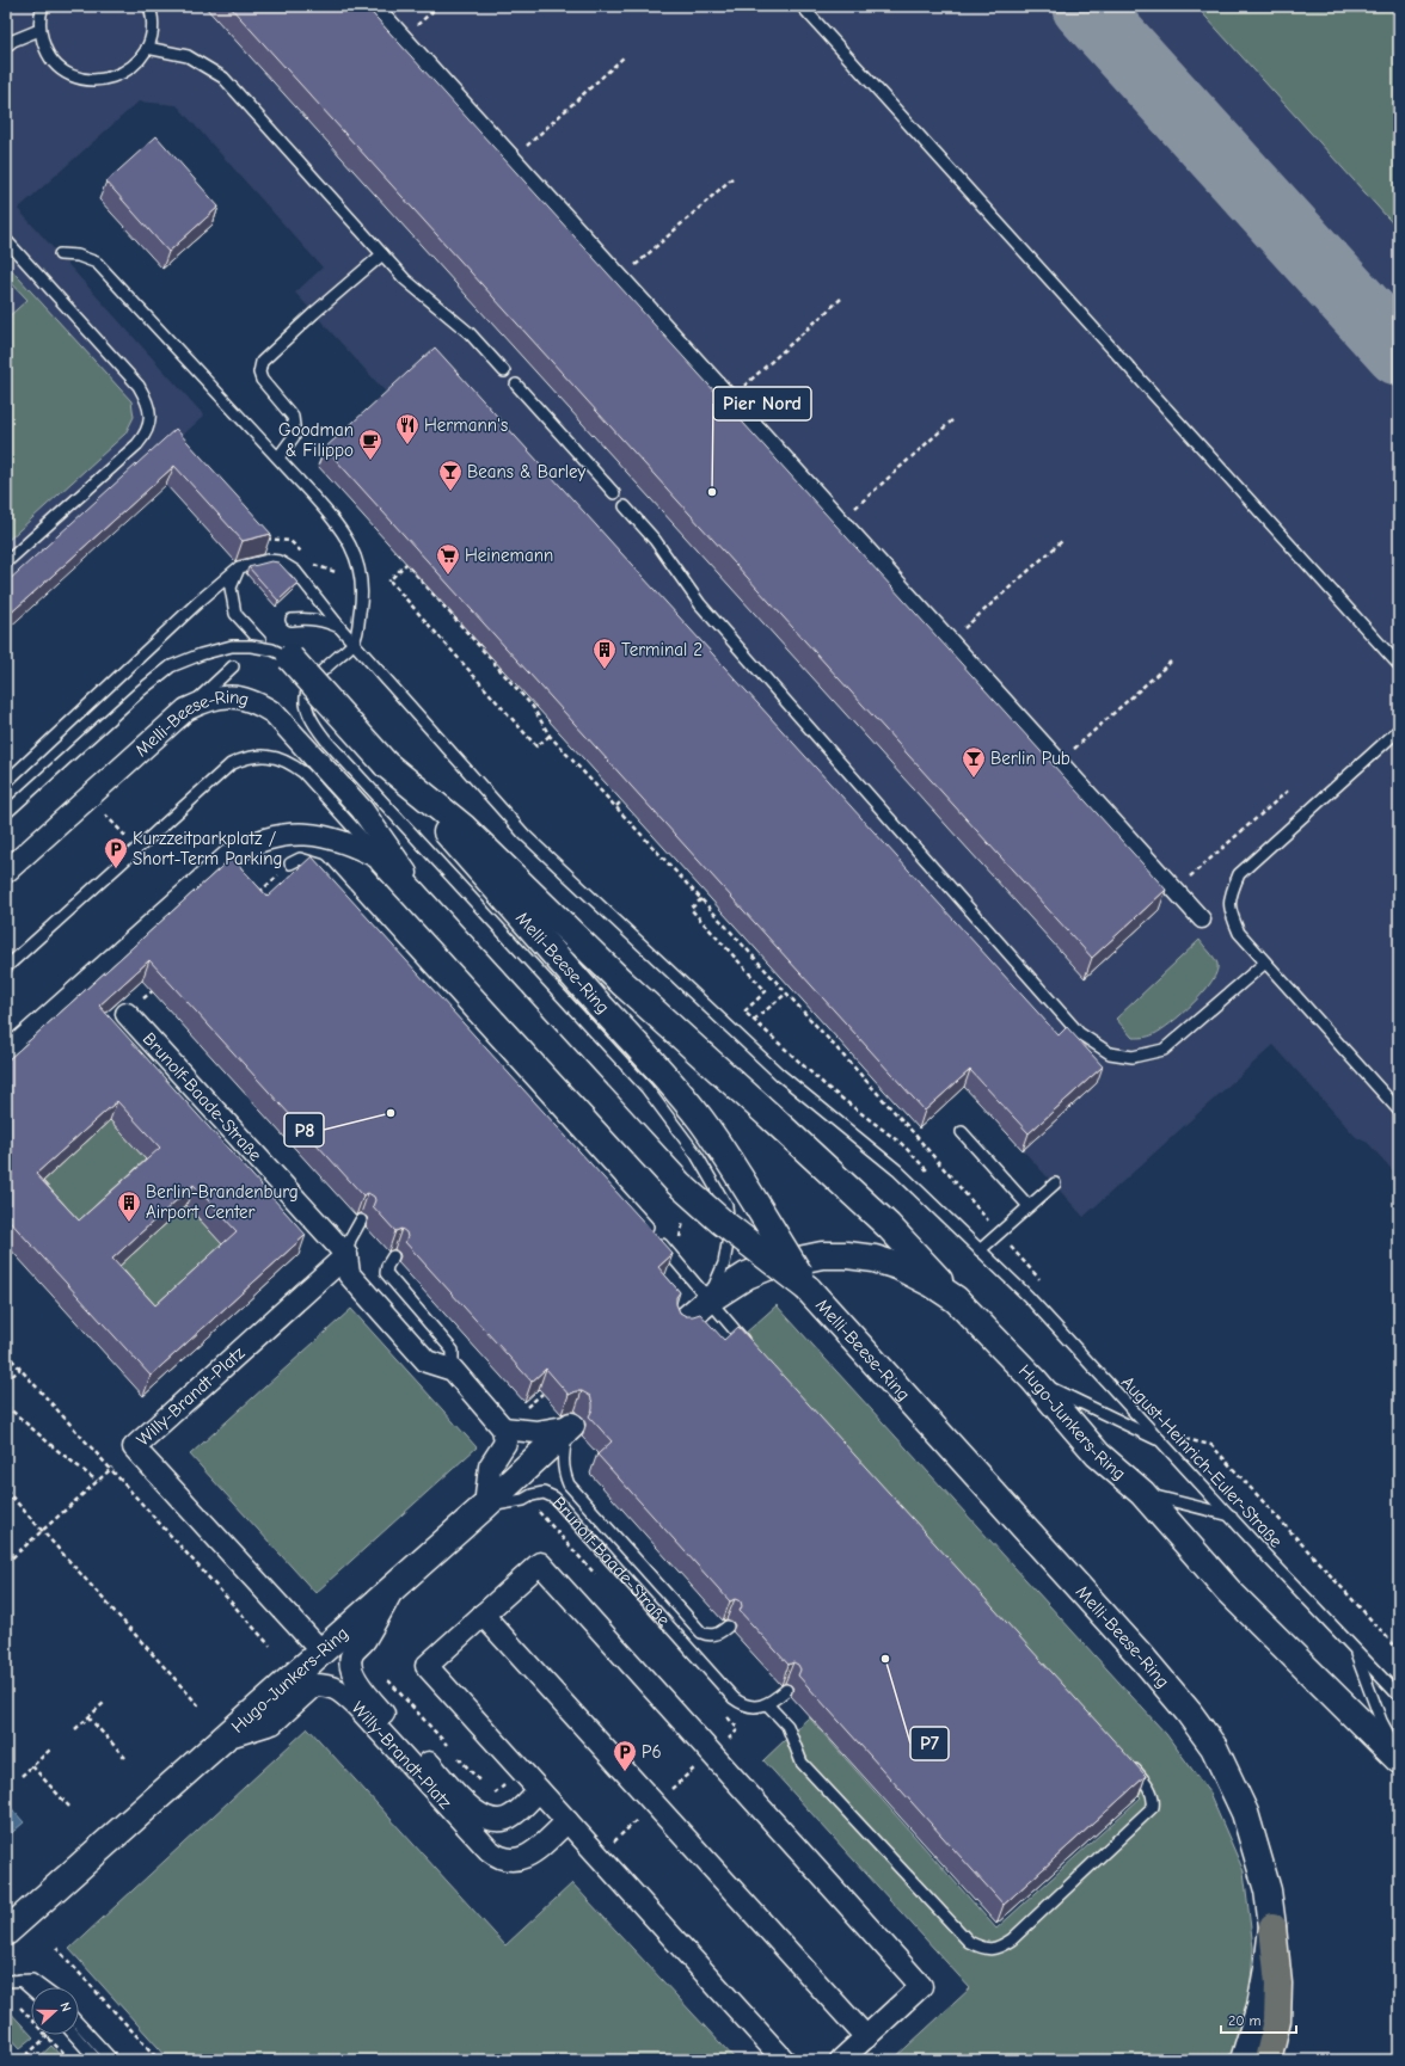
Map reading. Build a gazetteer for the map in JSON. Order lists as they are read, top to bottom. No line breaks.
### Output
{"streets":{"street":["Melli-Beese-Ring","Brunolf-Baade-Straße","Willy-Brandt-Platz","Hugo-Junkers-Ring"],"lane":["August-Heinrich-Euler-Straße"]},"crossings":[["Brunolf-Baade-Straße","Willy-Brandt-Platz"],["Brunolf-Baade-Straße","Hugo-Junkers-Ring"],["Willy-Brandt-Platz","Hugo-Junkers-Ring"]],"places":{"restaurant":["Hermann's"],"cafe":["Goodman & Filippo"],"bar":["Beans & Barley","Berlin Pub"],"other":["Pier Nord","P8","P7"],"supermarket":["Heinemann"],"building":["Terminal 2","Berlin-Brandenburg Airport Center"],"parking":["Kurzzeitparkplatz / Short-Term Parking","P6"]},"scale_bar":"20 m","north":"right"}
